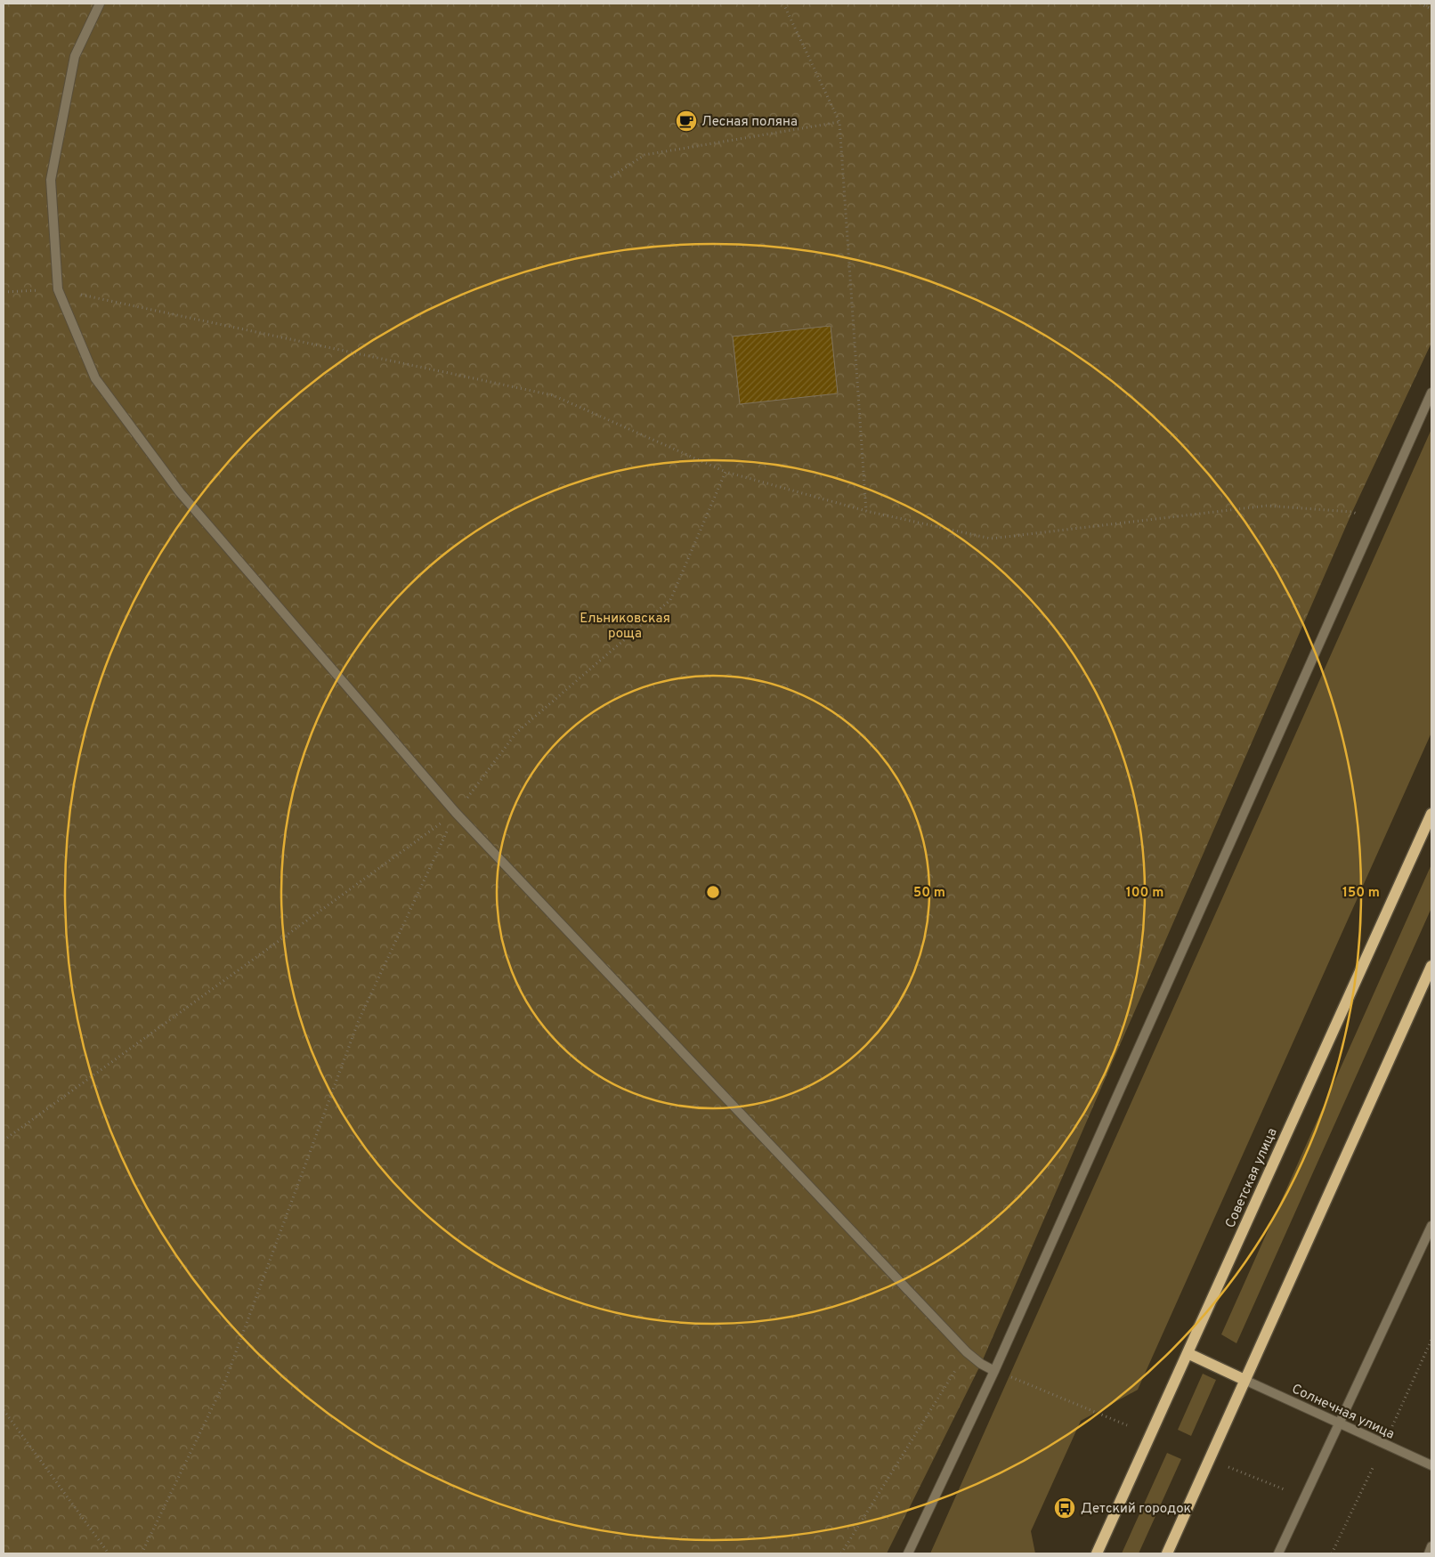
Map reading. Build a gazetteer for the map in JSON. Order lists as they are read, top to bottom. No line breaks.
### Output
{"streets":{"main road":["Советская улица"],"street":["Солнечная улица"]},"parks":["Ельниковская роща"],"places":{"cafe":["Лесная поляна"],"bus stop":["Детский городок"]},"rings":["50 m","100 m","150 m"]}
